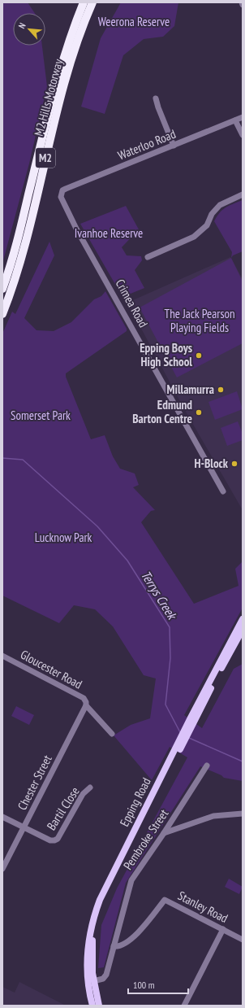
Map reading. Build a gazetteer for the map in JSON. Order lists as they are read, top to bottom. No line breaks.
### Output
{"streets":{"highway":["M2 Hills Motorway","M2"],"main road":["Epping Road"],"street":["Waterloo Road","Crimea Road","Gloucester Road","Chester Street","Bartil Close","Pembroke Street","Stanley Road"]},"crossings":[["Waterloo Road","Crimea Road"],["Gloucester Road","Chester Street"],["Chester Street","Bartil Close"],["Epping Road","Pembroke Street"],["Pembroke Street","Stanley Road"]],"water":["Terrys Creek"],"parks":["Weerona Reserve","Ivanhoe Reserve","The Jack Pearson Playing Fields","Somerset Park","Lucknow Park"],"places":["Epping Boys High School","Millamurra","Edmund Barton Centre","H-Block"],"scale_bar":"100 m","north":"top left"}
